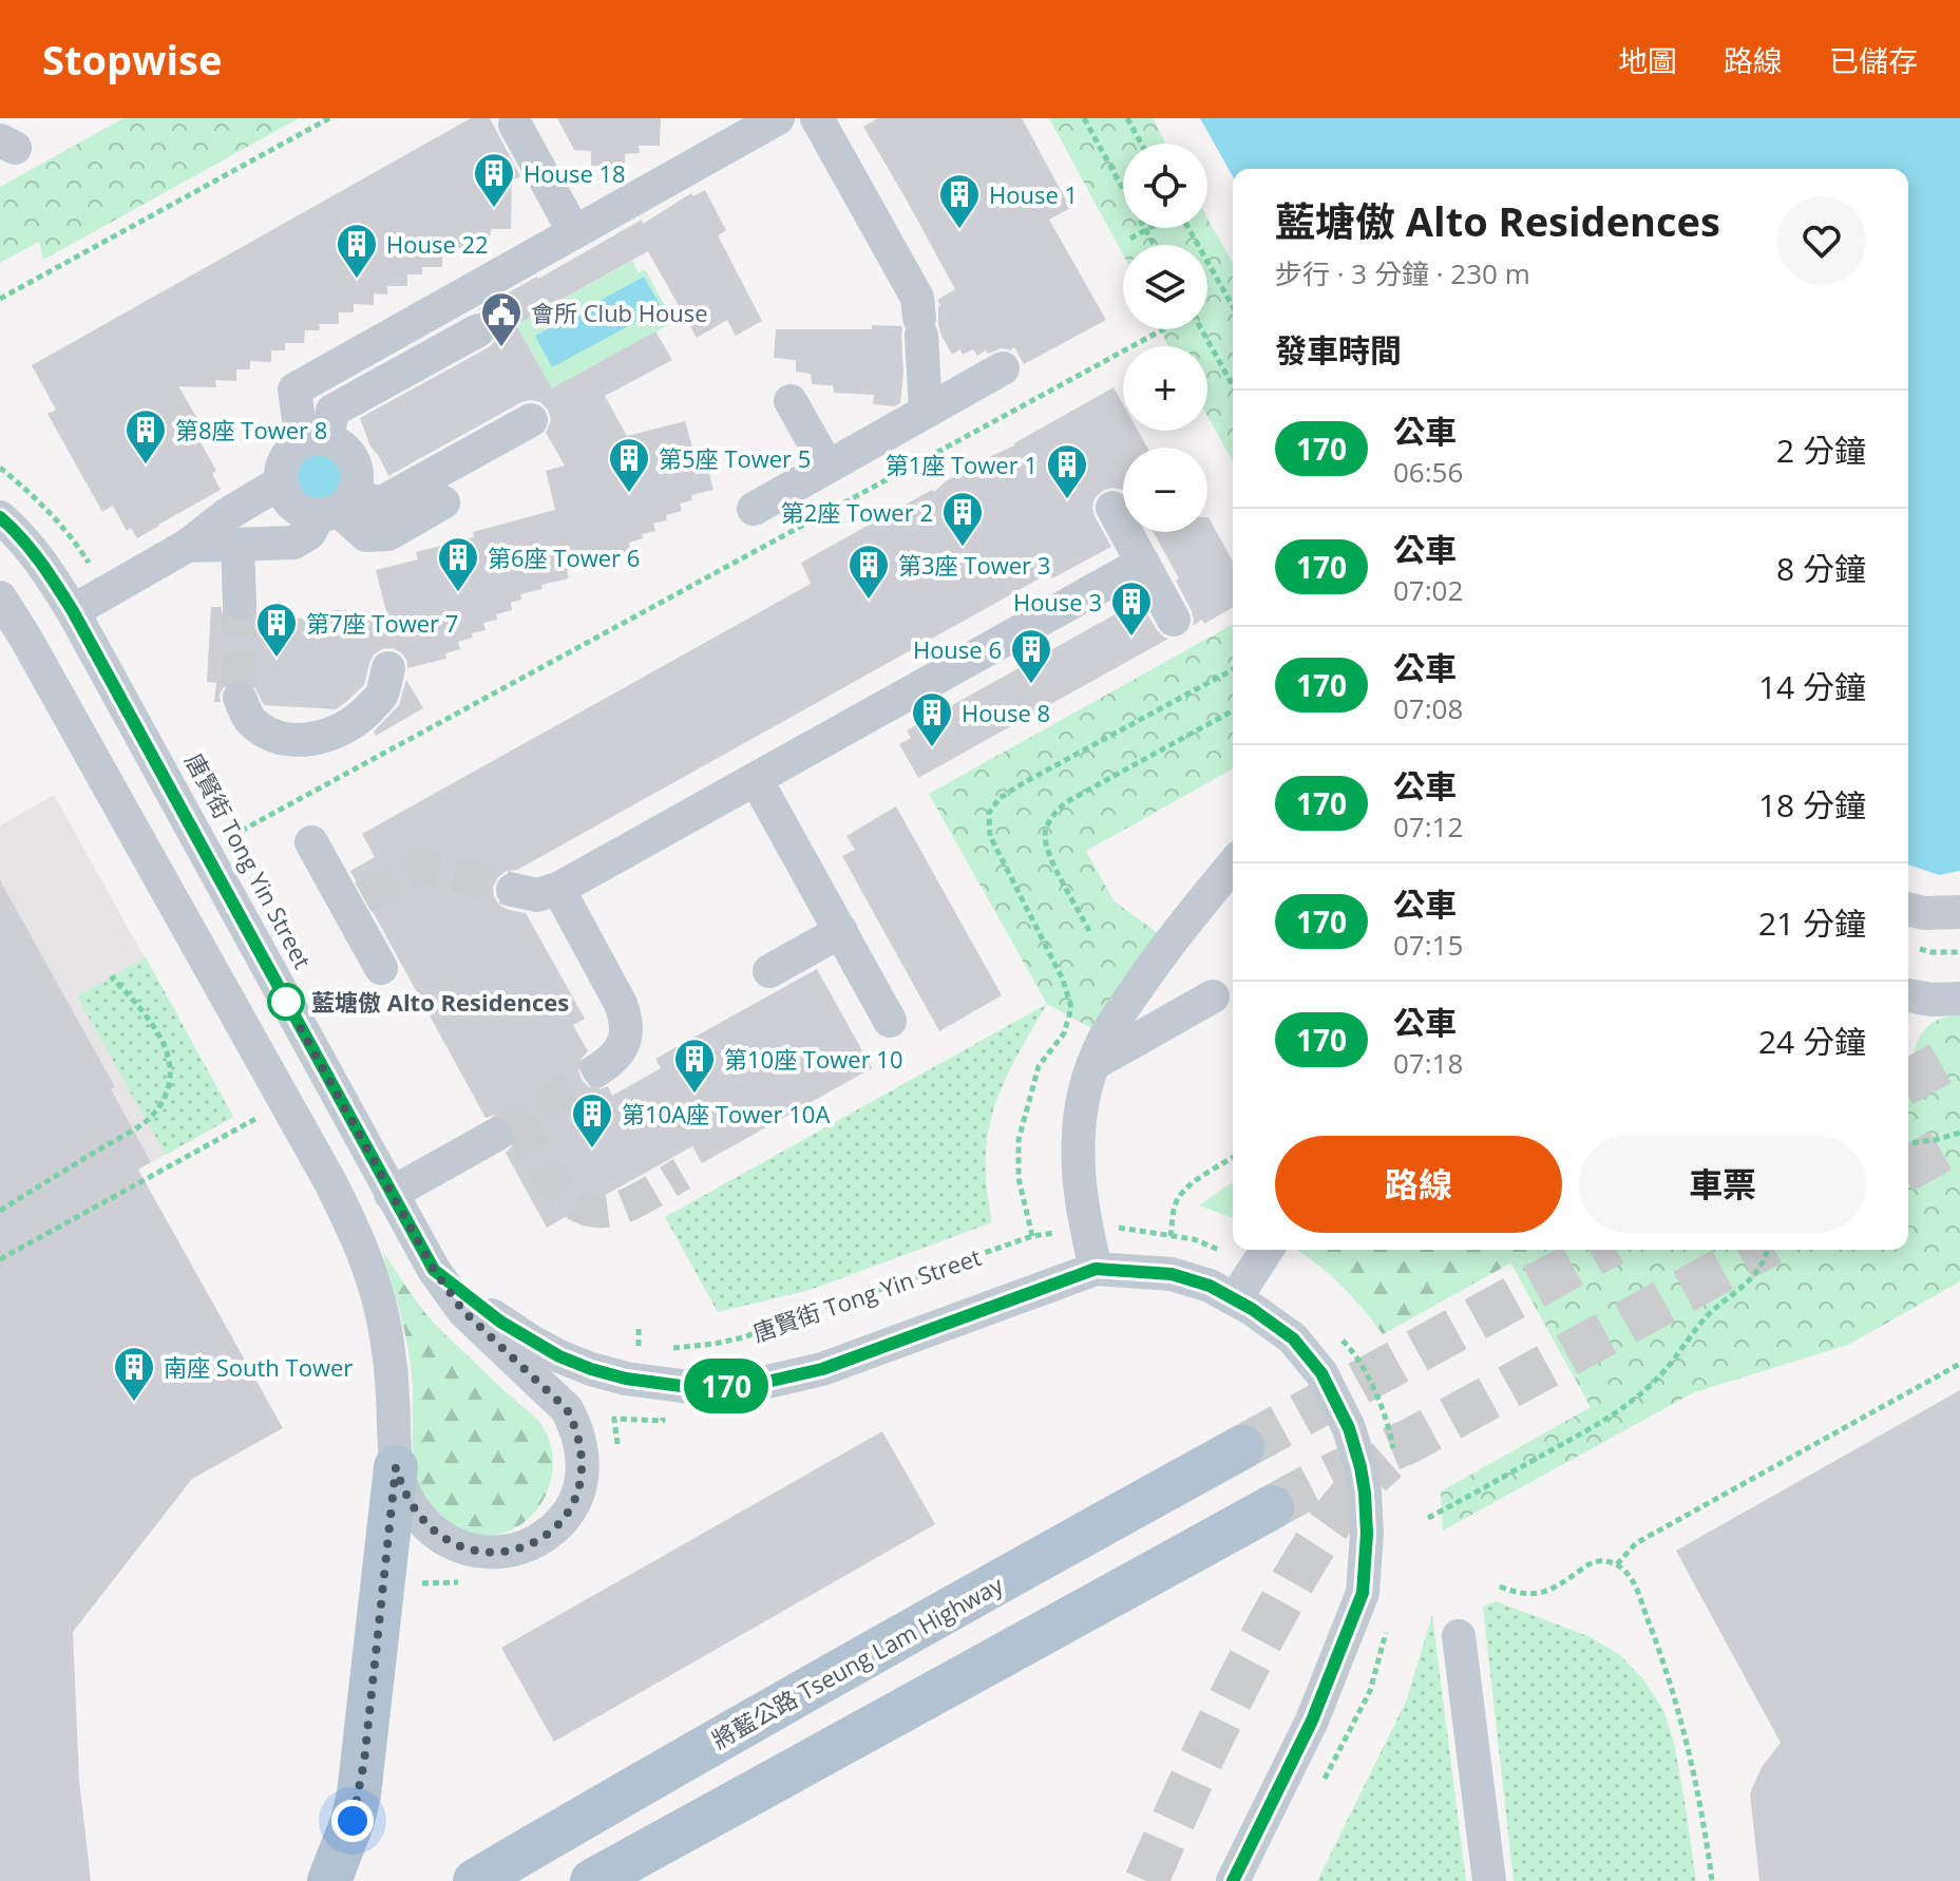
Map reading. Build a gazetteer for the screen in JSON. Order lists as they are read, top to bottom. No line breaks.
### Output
{"streets":{"main road":["將藍公路 Tseung Lam Highway"],"street":["唐賢街 Tong Yin Street"]},"places":{"building":["House 18","House 1","House 22","第8座 Tower 8","第5座 Tower 5","第1座 Tower 1","第2座 Tower 2","第6座 Tower 6","第3座 Tower 3","House 3","第7座 Tower 7","House 6","House 8","第10座 Tower 10","第10A座 Tower 10A","南座 South Tower"],"public building":["會所 Club House"],"other":["藍塘傲 Alto Residences"]},"lines":["bus line 170"],"page":{"header":"Stopwise","nav":["地圖","路線","已儲存"],"on_map":"170","map_buttons":["+","−"],"heading":[["藍塘傲 Alto Residences","步行 · 3 分鐘 · 230 m"],"發車時間"],"list":[{"mark":"170","name":"公車","note":"06:56","value":"2 分鐘"},{"mark":"170","name":"公車","note":"07:02","value":"8 分鐘"},{"mark":"170","name":"公車","note":"07:08","value":"14 分鐘"},{"mark":"170","name":"公車","note":"07:12","value":"18 分鐘"},{"mark":"170","name":"公車","note":"07:15","value":"21 分鐘"},{"mark":"170","name":"公車","note":"07:18","value":"24 分鐘"}],"buttons":["路線","車票"]}}
